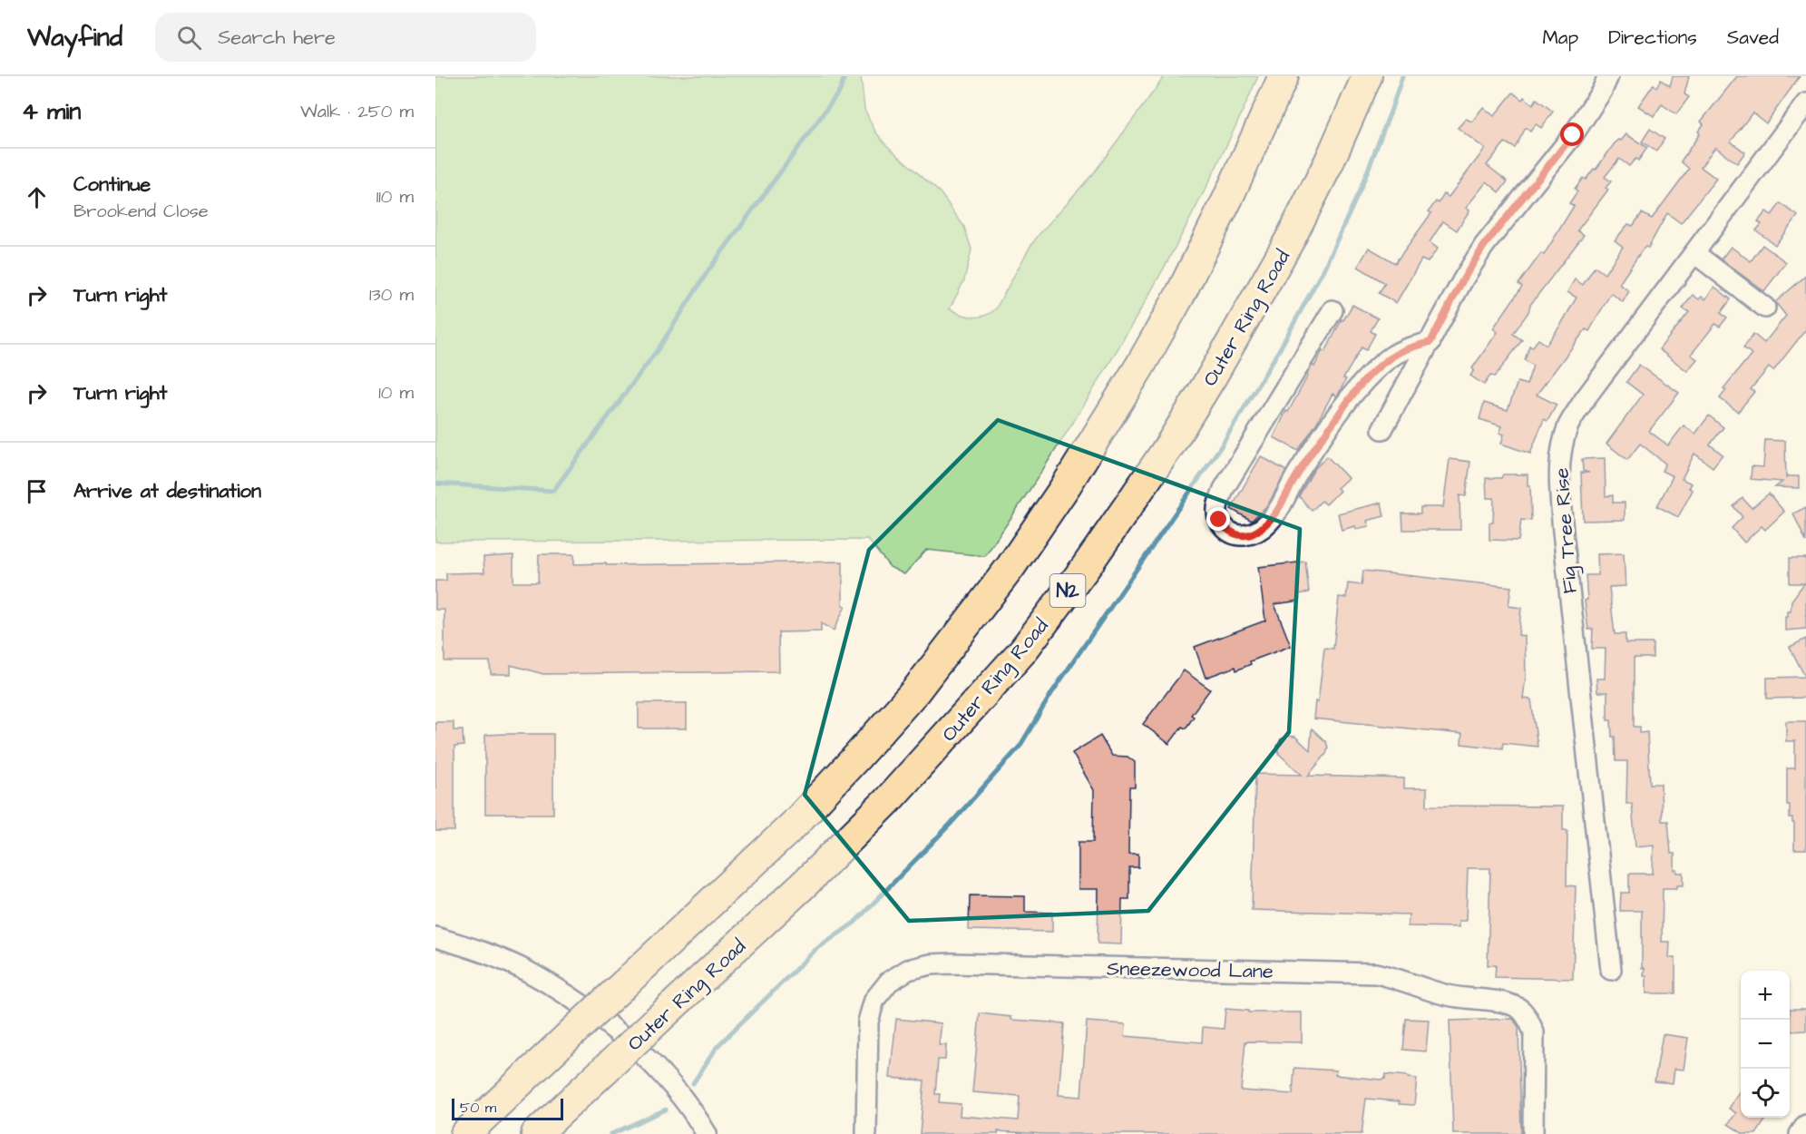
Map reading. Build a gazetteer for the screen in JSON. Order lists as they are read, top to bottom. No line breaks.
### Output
{"streets":{"highway":["Outer Ring Road","N2"],"street":["Fig Tree Rise","Sneezewood Lane"]},"scale_bar":"50 m","page":{"header":"Wayfind","search":"Search here","nav":["Map","Directions","Saved"],"heading":["4 min","Walk · 250 m"],"list":[["Continue","Brookend Close","110 m"],["Turn right","130 m"],["Turn right","10 m"],"Arrive at destination"],"map_buttons":["+","−"],"scale":"50 m"}}
